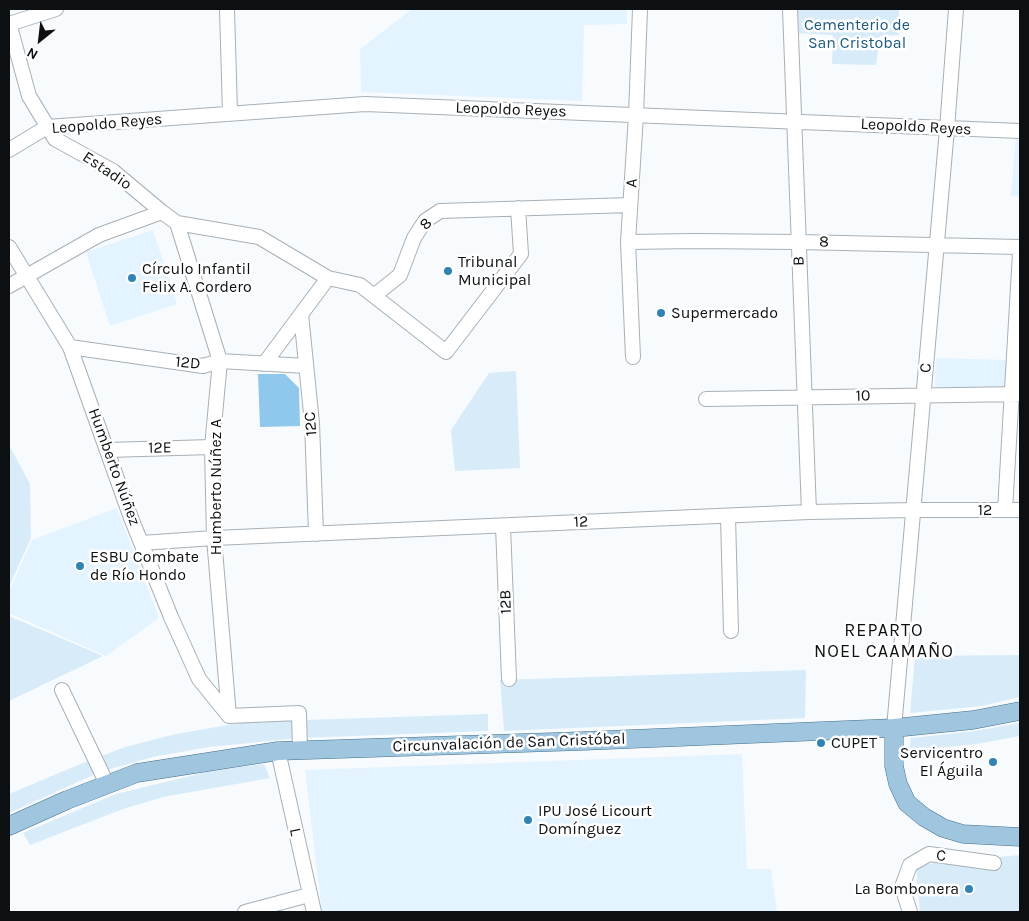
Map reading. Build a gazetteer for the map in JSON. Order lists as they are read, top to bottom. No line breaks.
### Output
{"streets":{"main road":["Circunvalación de San Cristóbal"],"street":["Leopoldo Reyes","Estadio","A","8","B","12D","C","10","12C","12E","Humberto Núñez","Humberto Núñez A","12","12B","L"]},"crossings":[["Leopoldo Reyes","Estadio"],["Leopoldo Reyes","A"],["Leopoldo Reyes","B"],["Leopoldo Reyes","C"],["A","8"],["8","B"],["8","C"],["B","10"],["B","12"],["12D","12C"],["12D","Humberto Núñez"],["12D","Humberto Núñez A"],["C","10"],["C","12"],["C","Circunvalación de San Cristóbal"],["12C","12"],["12E","Humberto Núñez"],["12E","Humberto Núñez A"],["Humberto Núñez","Humberto Núñez A"],["Humberto Núñez","12"],["Humberto Núñez A","12"],["12","12B"],["Circunvalación de San Cristóbal","L"]],"districts":["REPARTO NOEL CAAMAÑO"],"parks":["Cementerio de San Cristobal"],"places":["Tribunal Municipal","Círculo Infantil Felix A. Cordero","Supermercado","ESBU Combate de Río Hondo","CUPET","Servicentro El Águila","IPU José Licourt Domínguez","La Bombonera"],"north":"bottom left"}
